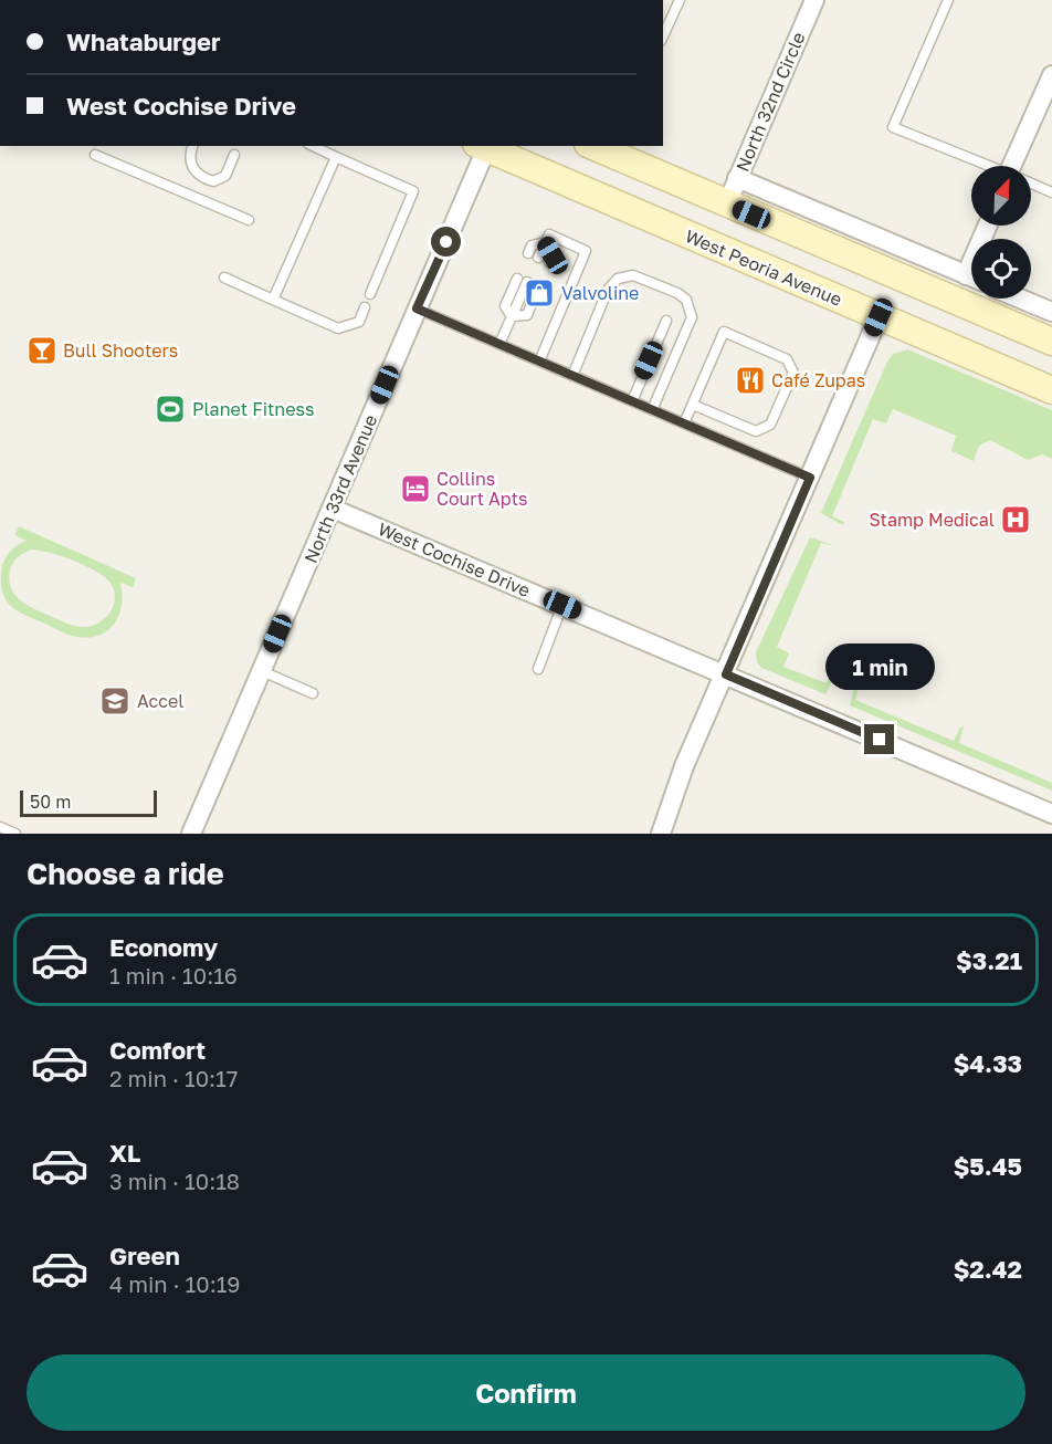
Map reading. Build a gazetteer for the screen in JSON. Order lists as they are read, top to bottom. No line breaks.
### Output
{"streets":{"main road":["West Peoria Avenue"],"street":["North 32nd Circle","North 33rd Avenue","West Cochise Drive"]},"crossings":[["West Peoria Avenue","North 33rd Avenue"],["North 33rd Avenue","West Cochise Drive"]],"places":{"shop":["Valvoline"],"bar":["Bull Shooters"],"restaurant":["Café Zupas"],"sports":["Planet Fitness"],"hotel":["Collins Court Apts"],"hospital":["Stamp Medical"],"school or university":["Accel"]},"scale_bar":"50 m","north":"top right","page":{"banner":["Whataburger","West Cochise Drive"],"bubble":"1 min","scale":"50 m","heading":"Choose a ride","list":[{"name":"Economy","note":"1 min · 10:16","value":"$3.21"},{"name":"Comfort","note":"2 min · 10:17","value":"$4.33"},{"name":"XL","note":"3 min · 10:18","value":"$5.45"},{"name":"Green","note":"4 min · 10:19","value":"$2.42"}],"buttons":"Confirm"}}
